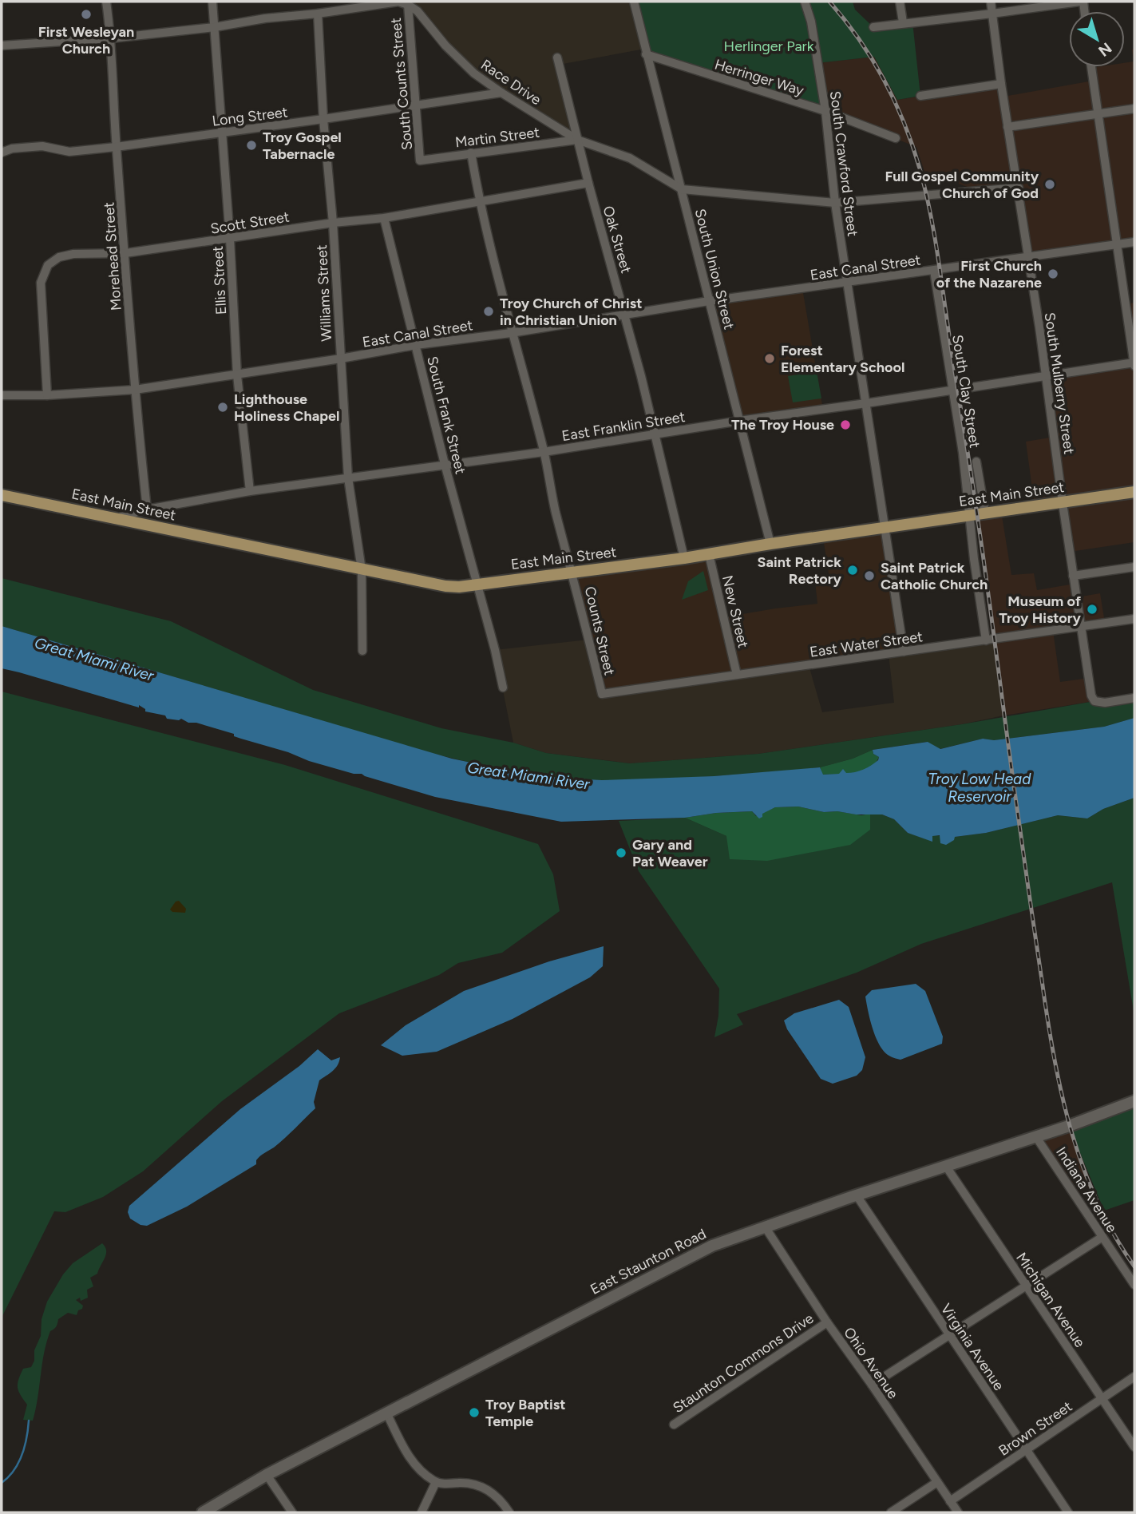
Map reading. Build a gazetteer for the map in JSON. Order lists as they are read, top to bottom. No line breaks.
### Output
{"streets":{"main road":["East Main Street","East Staunton Road"],"street":["Herringer Way","Race Drive","South Counts Street","Long Street","Martin Street","South Crawford Street","Scott Street","Oak Street","Morehead Street","East Canal Street","South Union Street","Ellis Street","Williams Street","South Mulberry Street","South Clay Street","South Frank Street","East Franklin Street","New Street","Counts Street","East Water Street","Indiana Avenue","Michigan Avenue","Virginia Avenue","Staunton Commons Drive","Ohio Avenue","Brown Street"]},"crossings":[["Herringer Way","South Crawford Street"],["Herringer Way","South Union Street"],["Race Drive","South Counts Street"],["Race Drive","Long Street"],["Race Drive","Martin Street"],["Race Drive","South Crawford Street"],["Race Drive","Oak Street"],["Race Drive","South Union Street"],["Race Drive","South Mulberry Street"],["South Counts Street","Long Street"],["South Counts Street","Martin Street"],["Long Street","Morehead Street"],["Long Street","Ellis Street"],["Long Street","Williams Street"],["Martin Street","Oak Street"],["South Crawford Street","East Canal Street"],["South Crawford Street","East Franklin Street"],["South Crawford Street","East Main Street"],["South Crawford Street","East Water Street"],["Scott Street","Oak Street"],["Scott Street","Morehead Street"],["Scott Street","East Canal Street"],["Scott Street","Ellis Street"],["Scott Street","Williams Street"],["Scott Street","South Frank Street"],["Oak Street","East Canal Street"],["Oak Street","East Franklin Street"],["Oak Street","East Main Street"],["Morehead Street","East Canal Street"],["Morehead Street","East Franklin Street"],["East Canal Street","South Union Street"],["East Canal Street","Ellis Street"],["East Canal Street","Williams Street"],["East Canal Street","South Mulberry Street"],["East Canal Street","South Clay Street"],["East Canal Street","South Frank Street"],["South Union Street","East Franklin Street"],["South Union Street","East Main Street"],["Ellis Street","East Franklin Street"],["Williams Street","East Franklin Street"],["Williams Street","East Main Street"],["South Mulberry Street","East Franklin Street"],["South Mulberry Street","East Main Street"],["South Mulberry Street","East Water Street"],["South Clay Street","East Franklin Street"],["South Clay Street","East Main Street"],["South Clay Street","East Water Street"],["South Frank Street","East Franklin Street"],["South Frank Street","East Main Street"],["East Franklin Street","East Main Street"],["East Main Street","New Street"],["East Main Street","Counts Street"],["New Street","East Water Street"],["Counts Street","East Water Street"],["Indiana Avenue","East Staunton Road"],["East Staunton Road","Michigan Avenue"],["East Staunton Road","Virginia Avenue"],["East Staunton Road","Ohio Avenue"],["Michigan Avenue","Brown Street"],["Virginia Avenue","Brown Street"],["Staunton Commons Drive","Ohio Avenue"],["Ohio Avenue","Brown Street"]],"water":["Great Miami River","Troy Low Head Reservoir"],"parks":["Herlinger Park"],"places":["First Wesleyan Church","Troy Gospel Tabernacle","Full Gospel Community Church of God","First Church of the Nazarene","Troy Church of Christ in Christian Union","Forest Elementary School","Lighthouse Holiness Chapel","The Troy House","Saint Patrick Rectory","Saint Patrick Catholic Church","Museum of Troy History","Gary and Pat Weaver","Troy Baptist Temple"],"north":"bottom right"}
